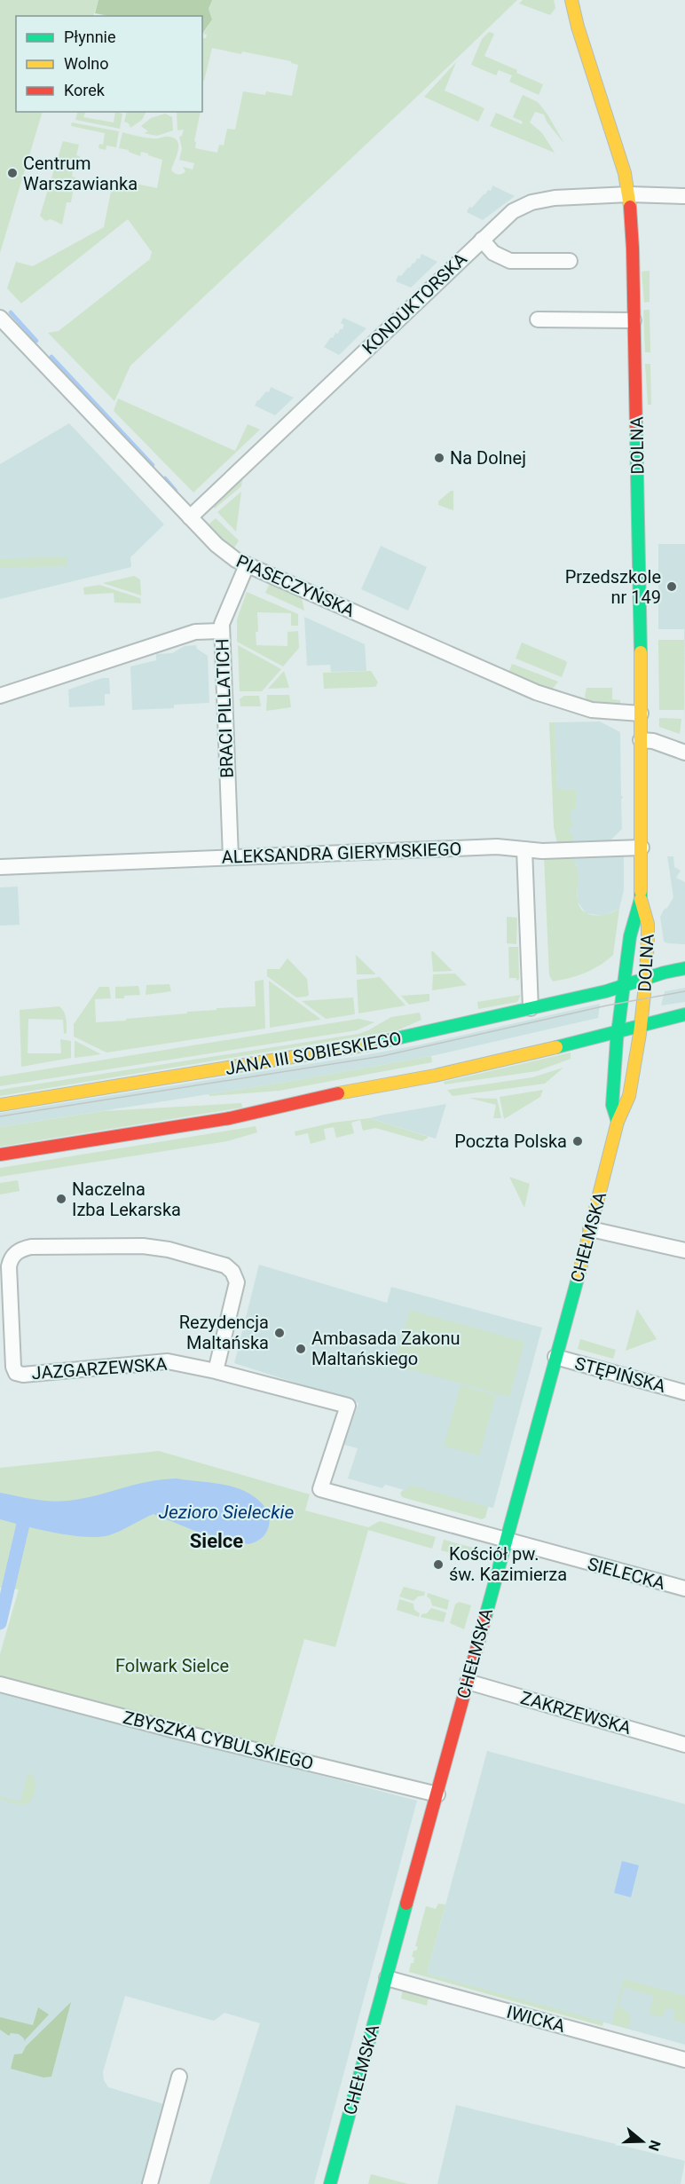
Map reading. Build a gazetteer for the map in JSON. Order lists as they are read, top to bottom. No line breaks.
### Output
{"streets":{"street":["KONDUKTORSKA","DOLNA","PIASECZYŃSKA","BRACI PILLATICH","ALEKSANDRA GIERYMSKIEGO","JANA III SOBIESKIEGO","CHEŁMSKA","JAZGARZEWSKA","STĘPIŃSKA","SIELECKA","ZAKRZEWSKA","ZBYSZKA CYBULSKIEGO","IWICKA"]},"crossings":[["KONDUKTORSKA","DOLNA"],["KONDUKTORSKA","PIASECZYŃSKA"],["DOLNA","PIASECZYŃSKA"],["DOLNA","ALEKSANDRA GIERYMSKIEGO"],["DOLNA","JANA III SOBIESKIEGO"],["DOLNA","CHEŁMSKA"],["PIASECZYŃSKA","BRACI PILLATICH"],["BRACI PILLATICH","ALEKSANDRA GIERYMSKIEGO"],["JANA III SOBIESKIEGO","CHEŁMSKA"],["CHEŁMSKA","JAZGARZEWSKA"],["CHEŁMSKA","STĘPIŃSKA"],["CHEŁMSKA","SIELECKA"],["CHEŁMSKA","ZAKRZEWSKA"],["CHEŁMSKA","ZBYSZKA CYBULSKIEGO"],["CHEŁMSKA","IWICKA"],["JAZGARZEWSKA","SIELECKA"]],"districts":["Sielce"],"water":["Jezioro Sieleckie"],"parks":["Folwark Sielce"],"places":["Centrum Warszawianka","Na Dolnej","Przedszkole nr 149","Poczta Polska","Naczelna Izba Lekarska","Rezydencja Maltańska","Ambasada Zakonu Maltańskiego","Kościół pw. św. Kazimierza"],"legend":["Płynnie","Wolno","Korek"],"north":"right"}
